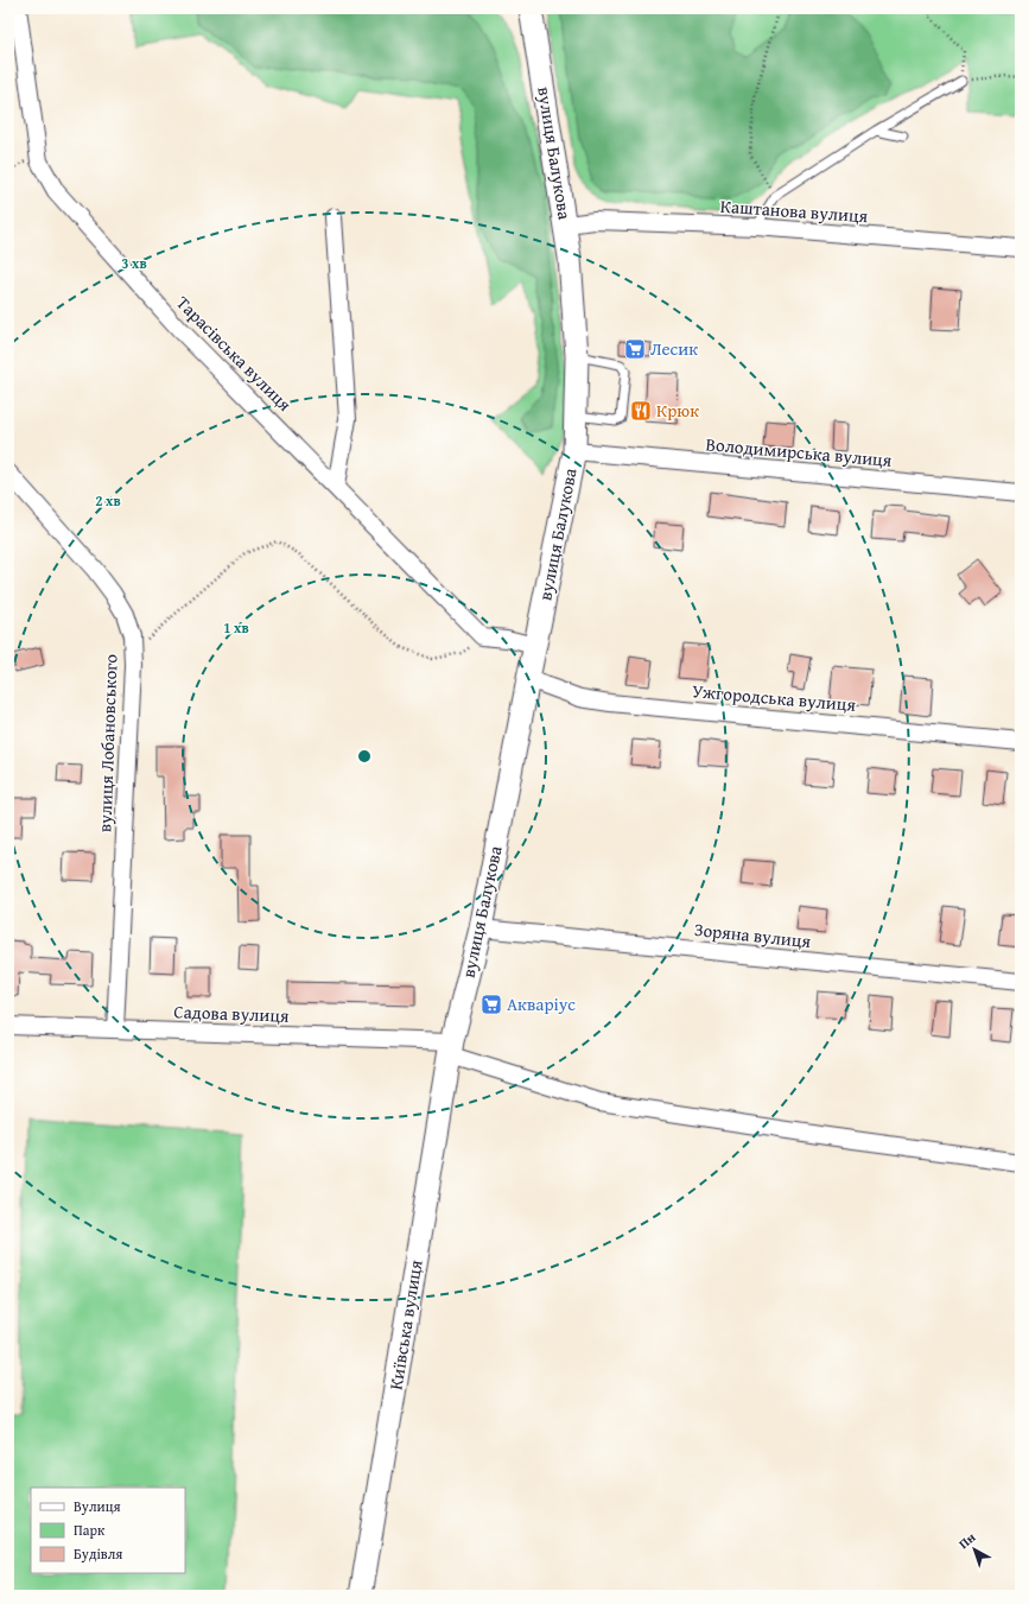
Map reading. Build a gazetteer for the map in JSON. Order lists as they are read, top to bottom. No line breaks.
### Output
{"streets":{"main road":["вулиця Балукова","Київська вулиця"],"street":["Каштанова вулиця","Тарасівська вулиця","Володимирська вулиця","Ужгородська вулиця","вулиця Лобановського","Зоряна вулиця","Садова вулиця"]},"crossings":[["вулиця Балукова","Каштанова вулиця"],["вулиця Балукова","Володимирська вулиця"],["вулиця Балукова","Ужгородська вулиця"],["вулиця Балукова","Зоряна вулиця"],["вулиця Балукова","Садова вулиця"],["вулиця Балукова","Київська вулиця"],["вулиця Лобановського","Садова вулиця"],["Садова вулиця","Київська вулиця"]],"places":{"supermarket":["Лесик","Акваріус"],"restaurant":["Крюк"]},"legend":["Вулиця","Парк","Будівля"],"north":"top left","rings":["3 хв","2 хв","1 хв"]}
